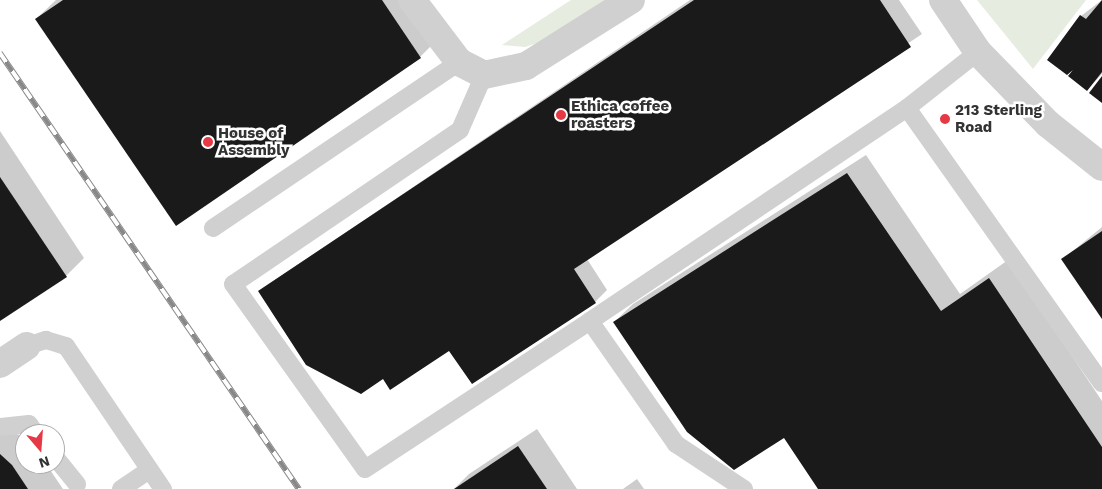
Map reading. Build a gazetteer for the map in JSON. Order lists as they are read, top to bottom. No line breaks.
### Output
{"places":["Ethica coffee roasters","213 Sterling Road","House of Assembly"],"north":"bottom"}
